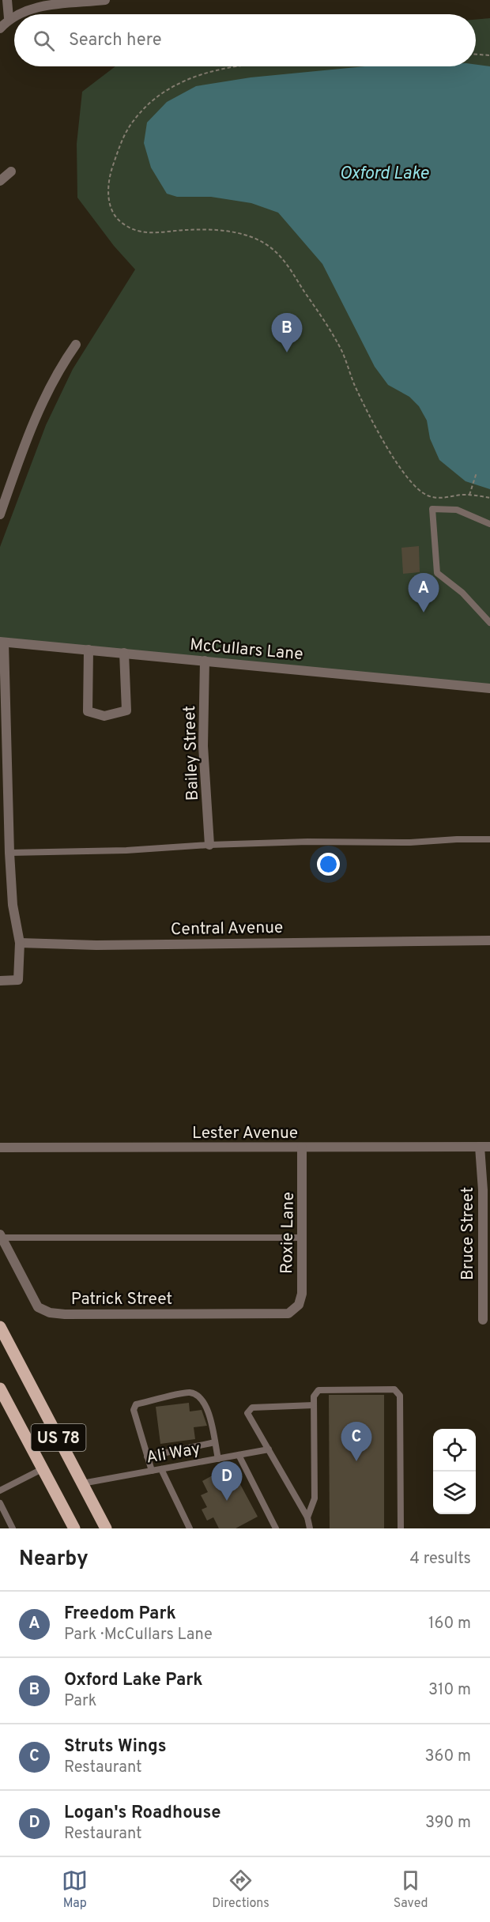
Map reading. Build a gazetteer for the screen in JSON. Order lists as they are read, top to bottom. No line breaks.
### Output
{"streets":{"main road":["US 78"],"street":["McCullars Lane","Bailey Street","Central Avenue","Lester Avenue","Roxie Lane","Bruce Street","Patrick Street"],"lane":["Ali Way"]},"crossings":[["McCullars Lane","Bailey Street"],["Lester Avenue","Roxie Lane"],["Lester Avenue","Bruce Street"],["Roxie Lane","Patrick Street"],["US 78","Ali Way"]],"water":["Oxford Lake"],"page":{"search":"Search here","pins":["B","A","C","D"],"heading":["Nearby","4 results"],"list":[{"mark":"A","name":"Freedom Park","note":"Park · McCullars Lane","value":"160 m"},{"mark":"B","name":"Oxford Lake Park","note":"Park","value":"310 m"},{"mark":"C","name":"Struts Wings","note":"Restaurant","value":"360 m"},{"mark":"D","name":"Logan's Roadhouse","note":"Restaurant","value":"390 m"}],"nav":["Map","Directions","Saved"]}}
